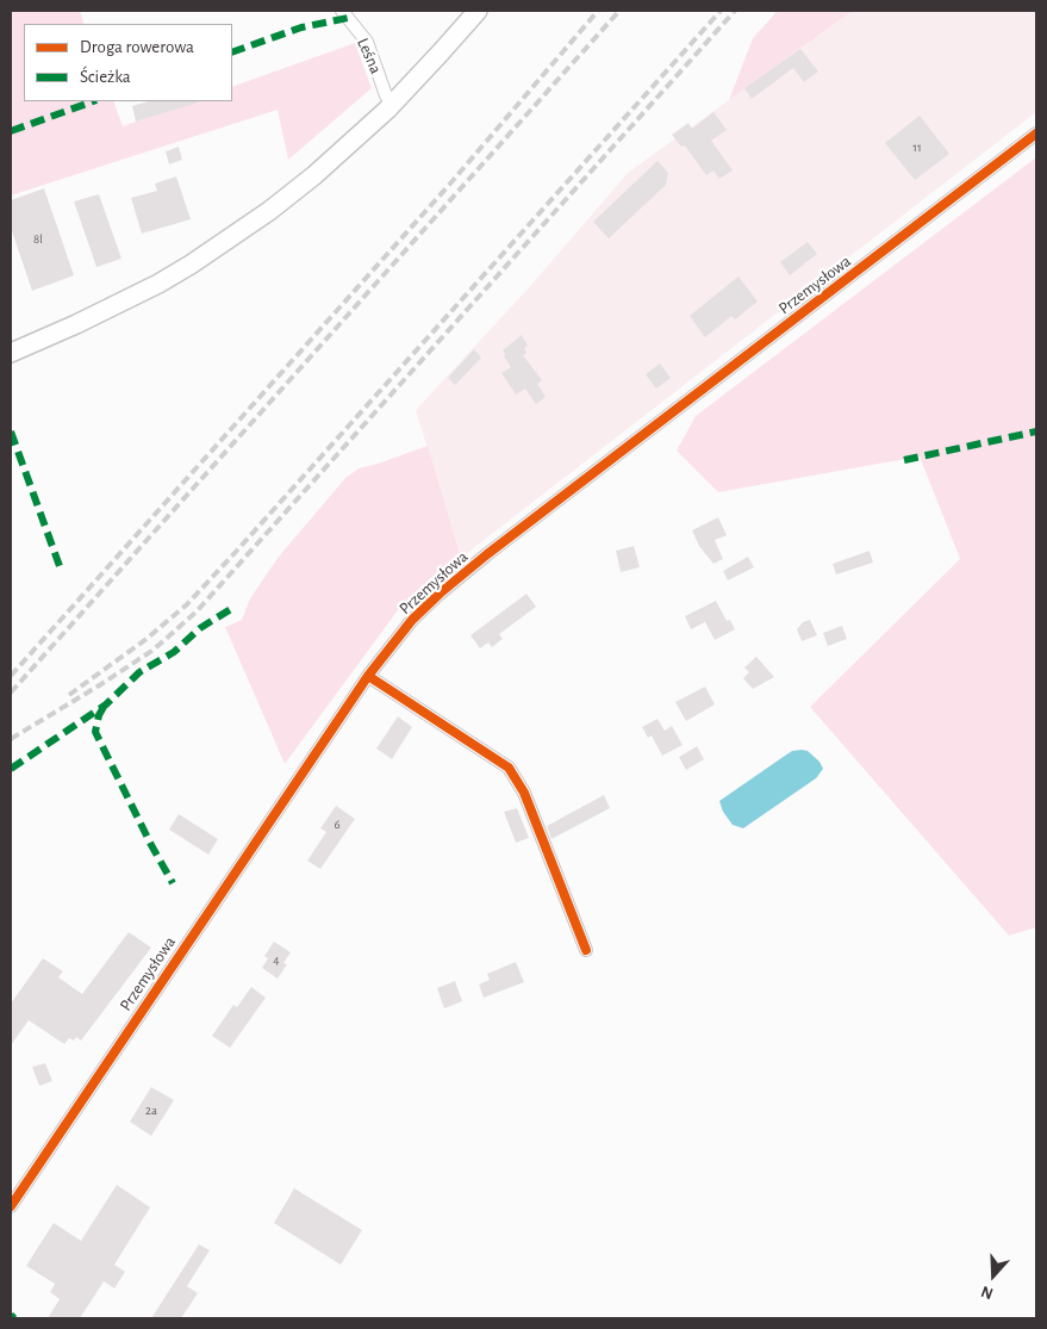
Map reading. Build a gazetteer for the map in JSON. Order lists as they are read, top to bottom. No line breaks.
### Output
{"streets":{"street":["Leśna","Przemysłowa"]},"house_numbers":["11","8l","6","4","2a"],"legend":["Droga rowerowa","Ścieżka"],"north":"bottom"}
